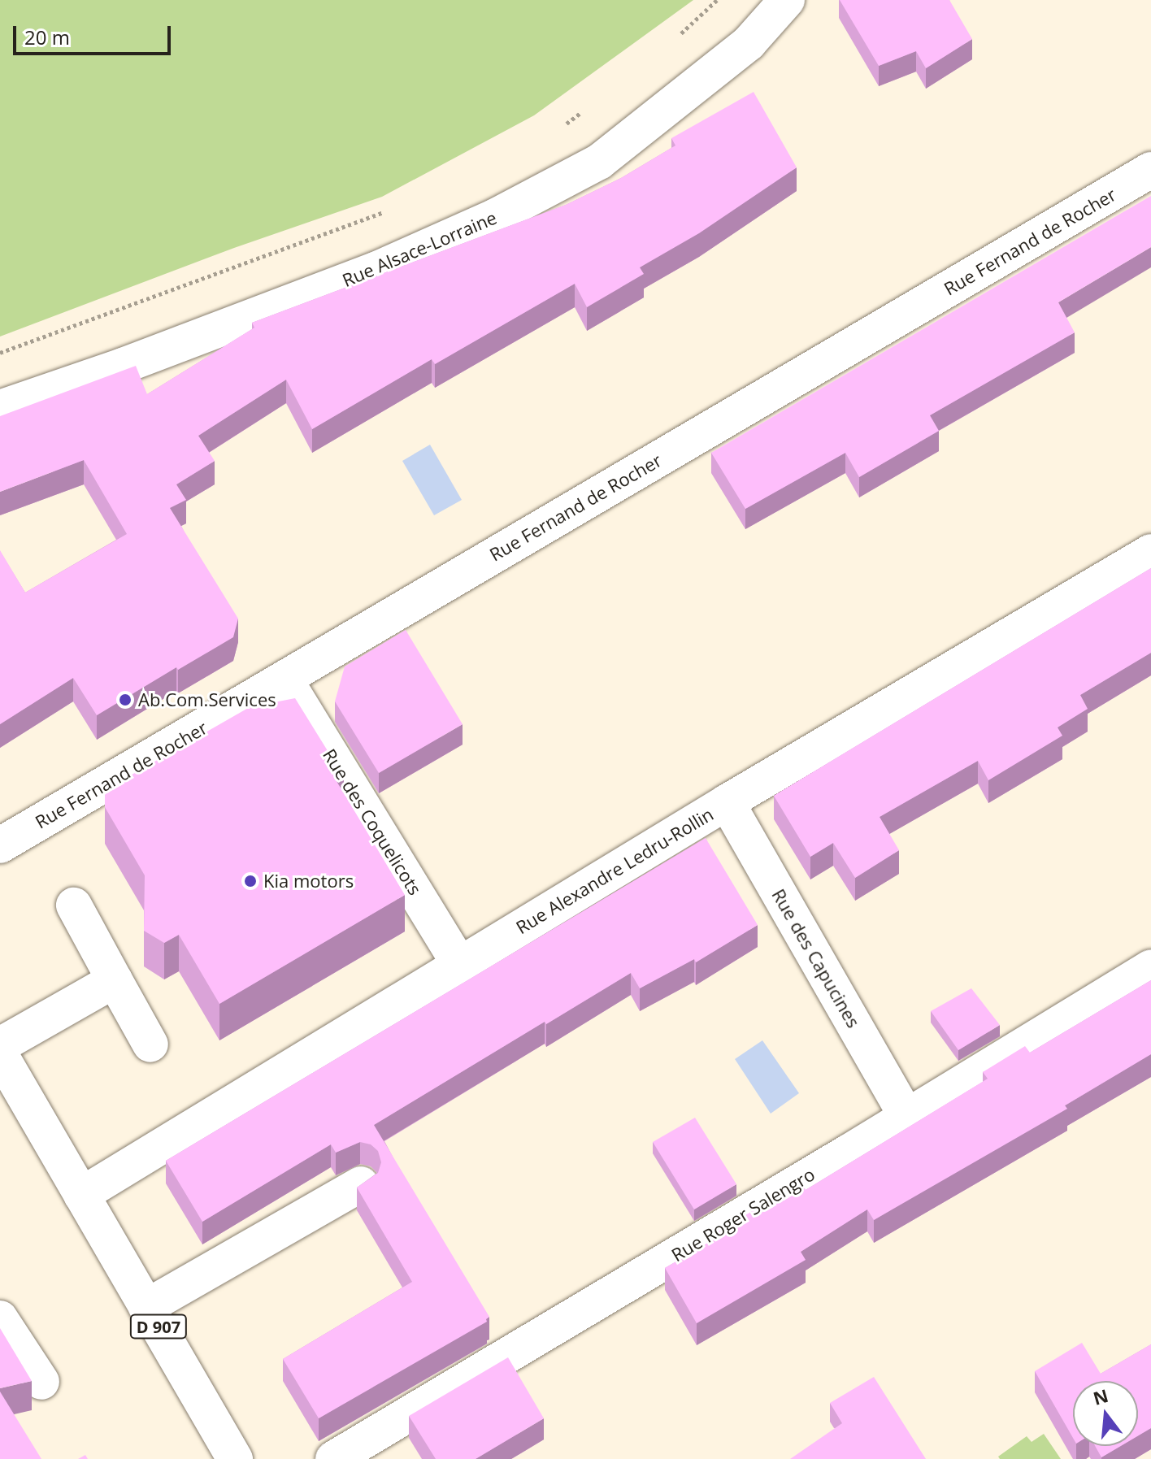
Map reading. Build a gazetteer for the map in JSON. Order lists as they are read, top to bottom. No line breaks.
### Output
{"streets":{"street":["Rue Fernand de Rocher","Rue Alsace-Lorraine","Rue des Coquelicots","Rue Alexandre Ledru-Rollin","Rue des Capucines","Rue Roger Salengro","D 907"]},"crossings":[["Rue Fernand de Rocher","Rue des Coquelicots"],["Rue des Coquelicots","Rue Alexandre Ledru-Rollin"],["Rue Alexandre Ledru-Rollin","Rue des Capucines"],["Rue Alexandre Ledru-Rollin","D 907"],["Rue des Capucines","Rue Roger Salengro"]],"places":["Ab.Com.Services","Kia motors"],"scale_bar":"20 m","north":"top"}
